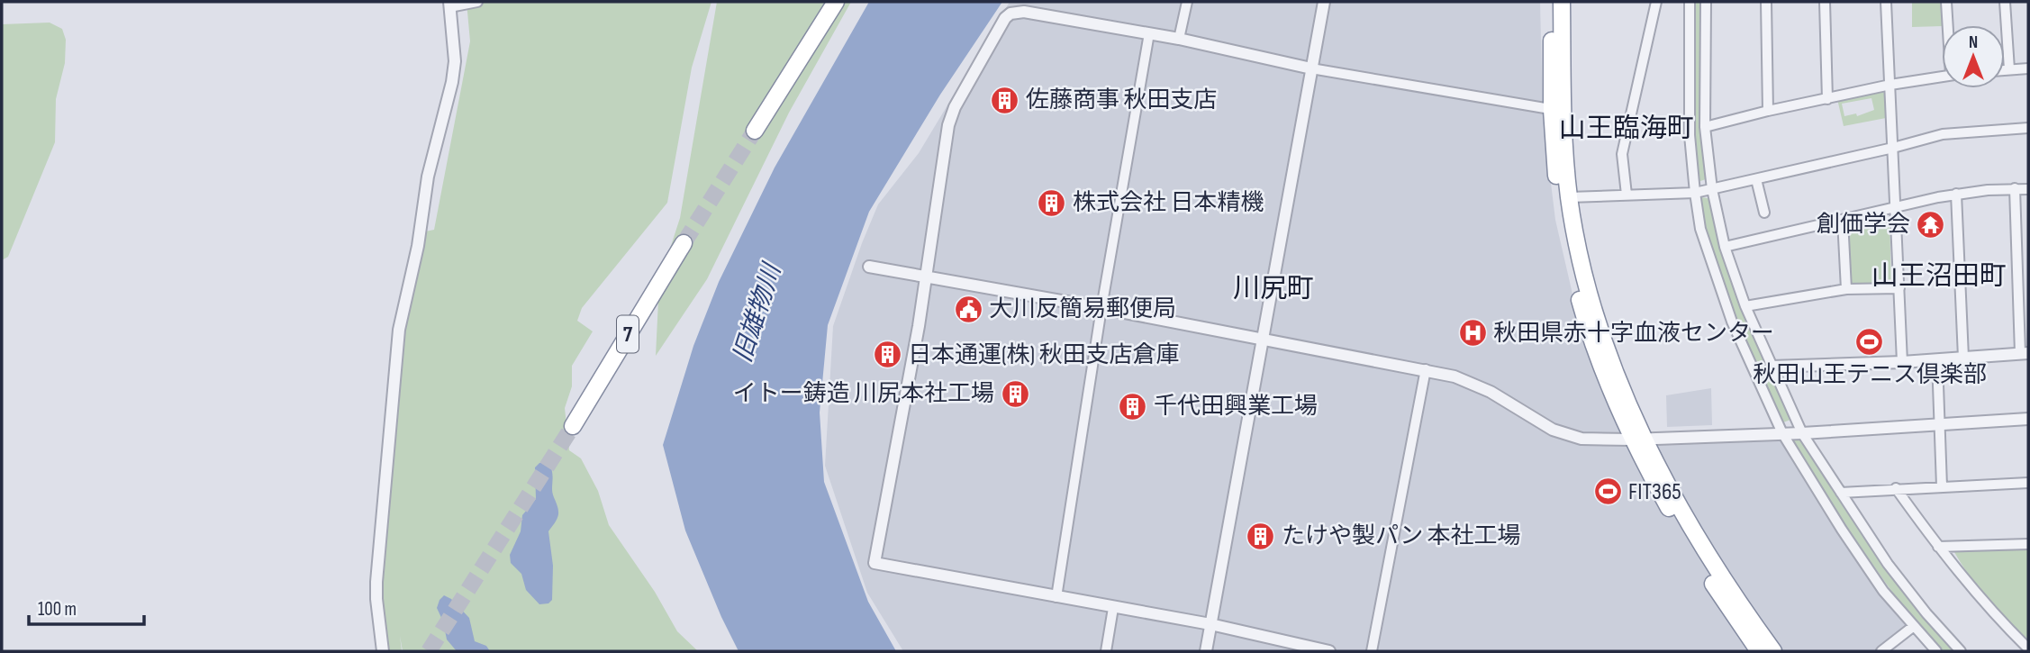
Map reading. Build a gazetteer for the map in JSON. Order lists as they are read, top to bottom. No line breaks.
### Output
{"streets":{"highway":["7"]},"districts":["山王臨海町","山王沼田町","川尻町"],"water":["旧雄物川"],"places":{"building":["佐藤商事 秋田支店","株式会社 日本精機","日本通運(株) 秋田支店倉庫","イトー鋳造 川尻本社工場","千代田興業工場","たけや製パン 本社工場"],"temple":["創価学会"],"public building":["大川反簡易郵便局"],"hospital":["秋田県赤十字血液センター"],"sports":["秋田山王テニス倶楽部","FIT365"]},"scale_bar":"100 m","north":"top"}
